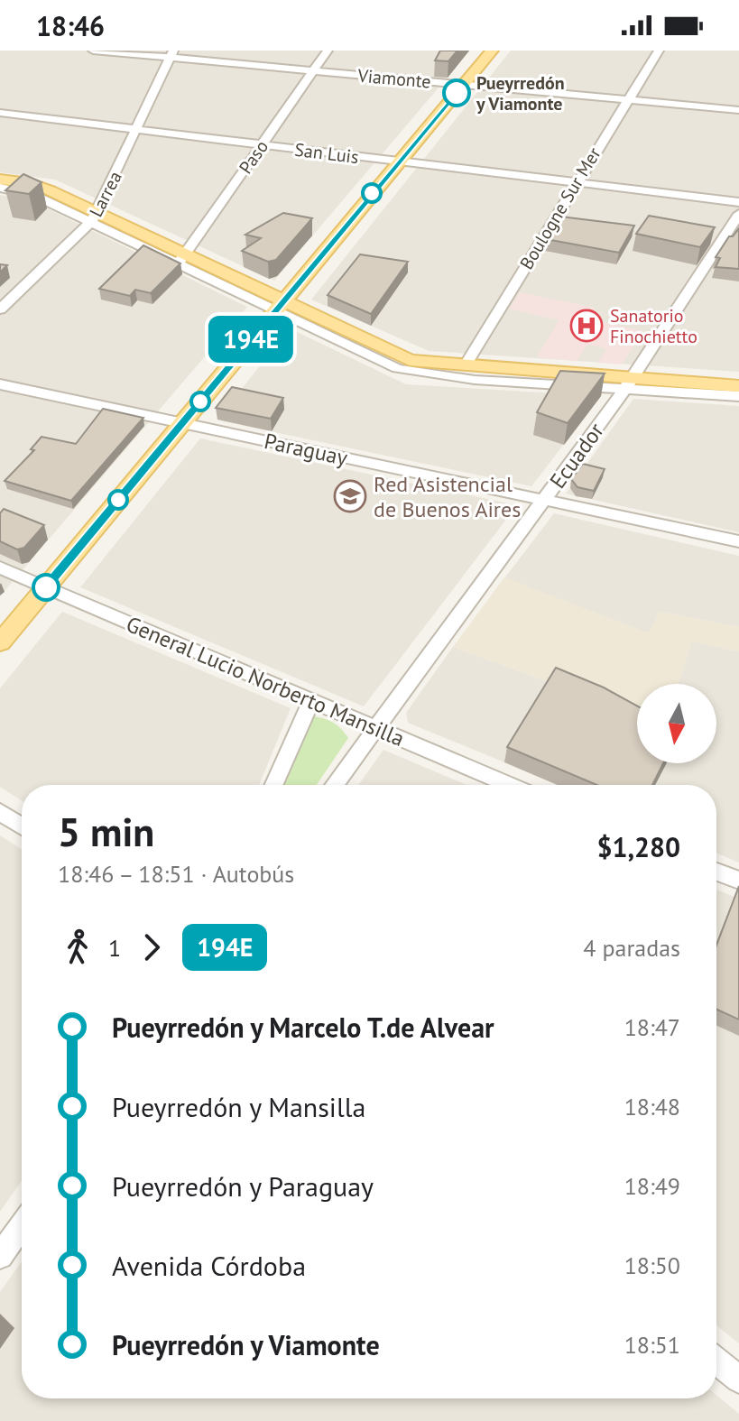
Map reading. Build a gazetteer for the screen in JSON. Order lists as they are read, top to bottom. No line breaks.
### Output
{"streets":{"street":["Viamonte","San Luis","Paso","Larrea","Boulogne Sur Mer","Paraguay","Ecuador","General Lucio Norberto Mansilla"]},"crossings":[["Viamonte","Paso"],["Viamonte","Larrea"],["Viamonte","Boulogne Sur Mer"],["San Luis","Paso"],["San Luis","Larrea"],["San Luis","Boulogne Sur Mer"],["Paraguay","Ecuador"],["Ecuador","General Lucio Norberto Mansilla"]],"places":{"other":["Pueyrredón y Viamonte"],"hospital":["Sanatorio Finochietto"],"school or university":["Red Asistencial de Buenos Aires"]},"lines":["bus line 194E"],"north":"bottom","page":{"status":"18:46","on_map":"194E","heading":["5 min","18:46 – 18:51 · Autobús","$1,280"],"legs":["1","194E","4 paradas"],"list":[{"name":"Pueyrredón y Marcelo T.de Alvear","value":"18:47"},{"name":"Pueyrredón y Mansilla","value":"18:48"},{"name":"Pueyrredón y Paraguay","value":"18:49"},{"name":"Avenida Córdoba","value":"18:50"},{"name":"Pueyrredón y Viamonte","value":"18:51"}]}}
